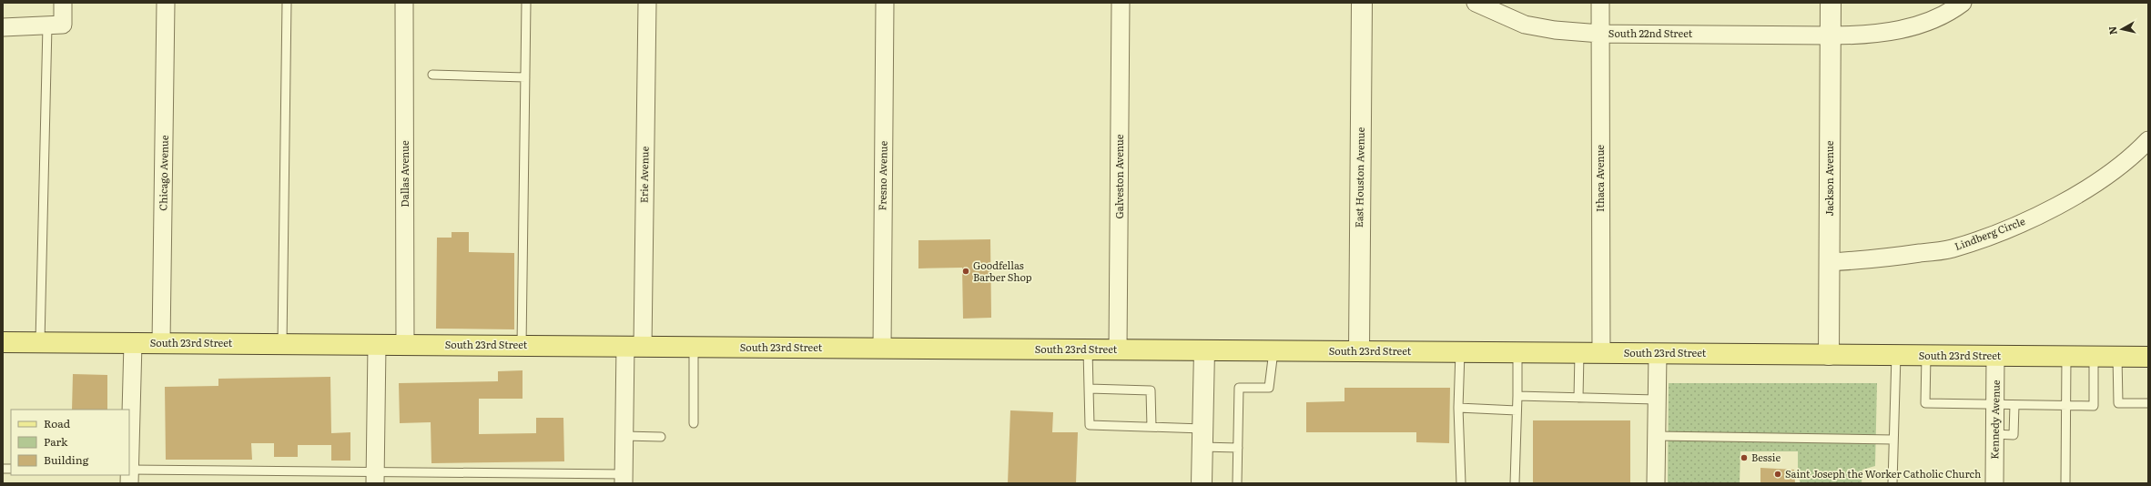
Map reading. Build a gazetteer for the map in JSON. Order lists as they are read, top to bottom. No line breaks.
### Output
{"streets":{"main road":["South 23rd Street"],"street":["South 22nd Street","Chicago Avenue","Dallas Avenue","Erie Avenue","Fresno Avenue","Galveston Avenue","East Houston Avenue","Ithaca Avenue","Jackson Avenue","Lindberg Circle","Kennedy Avenue"]},"crossings":[["South 22nd Street","Ithaca Avenue"],["South 22nd Street","Jackson Avenue"],["Chicago Avenue","South 23rd Street"],["Dallas Avenue","South 23rd Street"],["Erie Avenue","South 23rd Street"],["Fresno Avenue","South 23rd Street"],["Galveston Avenue","South 23rd Street"],["East Houston Avenue","South 23rd Street"],["Ithaca Avenue","South 23rd Street"],["Jackson Avenue","Lindberg Circle"],["Jackson Avenue","South 23rd Street"],["South 23rd Street","Kennedy Avenue"]],"places":["Goodfellas Barber Shop","Bessie","Saint Joseph the Worker Catholic Church"],"legend":["Road","Park","Building"],"north":"left"}
